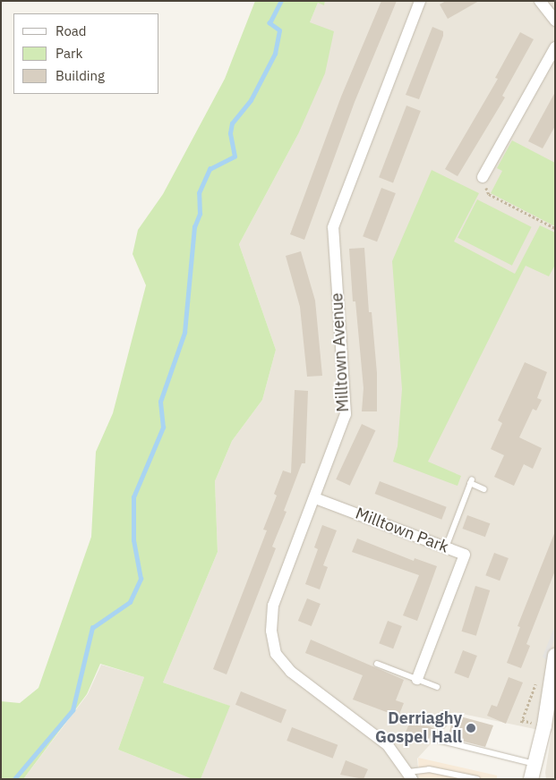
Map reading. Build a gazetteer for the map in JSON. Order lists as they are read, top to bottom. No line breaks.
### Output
{"streets":{"street":["Milltown Avenue","Milltown Park"]},"crossings":[["Milltown Avenue","Milltown Park"]],"places":["Derriaghy Gospel Hall"],"legend":["Road","Park","Building"]}
